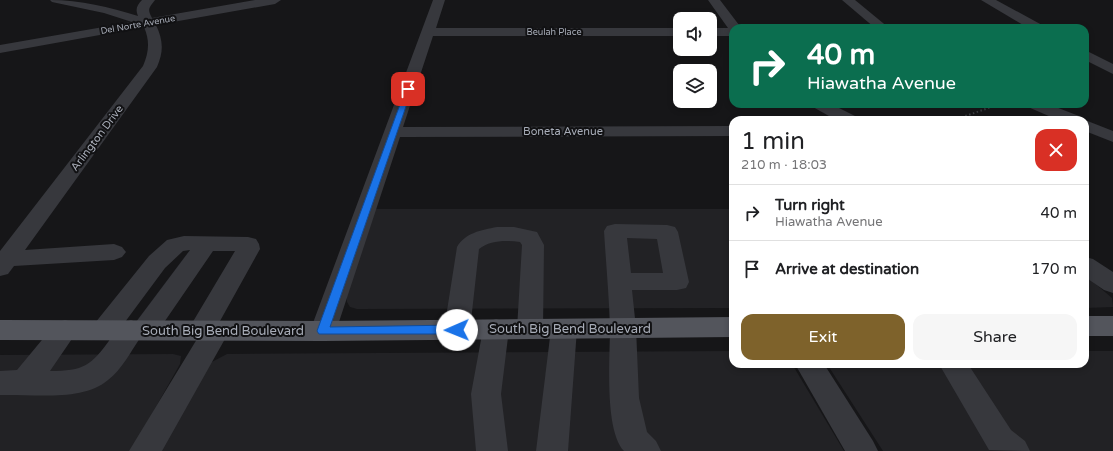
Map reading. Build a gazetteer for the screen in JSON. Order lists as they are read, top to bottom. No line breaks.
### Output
{"streets":{"main road":["South Big Bend Boulevard"],"street":["Del Norte Avenue","Beulah Place","Boneta Avenue","Arlington Drive"]},"crossings":[["Del Norte Avenue","Arlington Drive"]],"page":{"turn":["40 m","Hiawatha Avenue"],"heading":["1 min","210 m · 18:03"],"list":[{"name":"Turn right","note":"Hiawatha Avenue","value":"40 m"},{"name":"Arrive at destination","value":"170 m"}],"buttons":["Exit","Share"]}}
